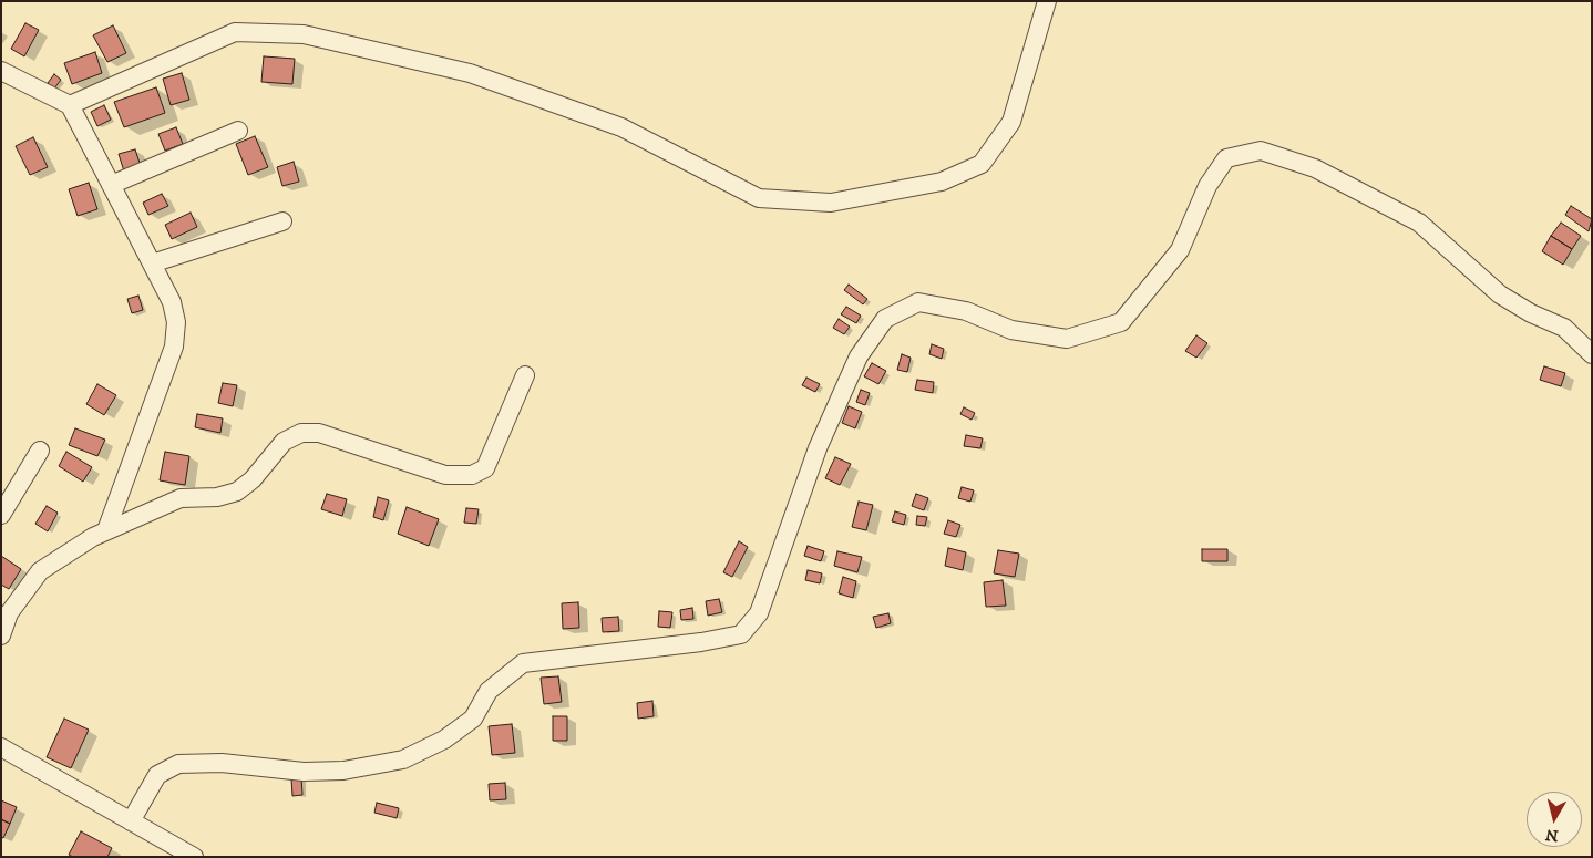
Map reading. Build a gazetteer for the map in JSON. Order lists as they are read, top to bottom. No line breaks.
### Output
{"north":"bottom"}
